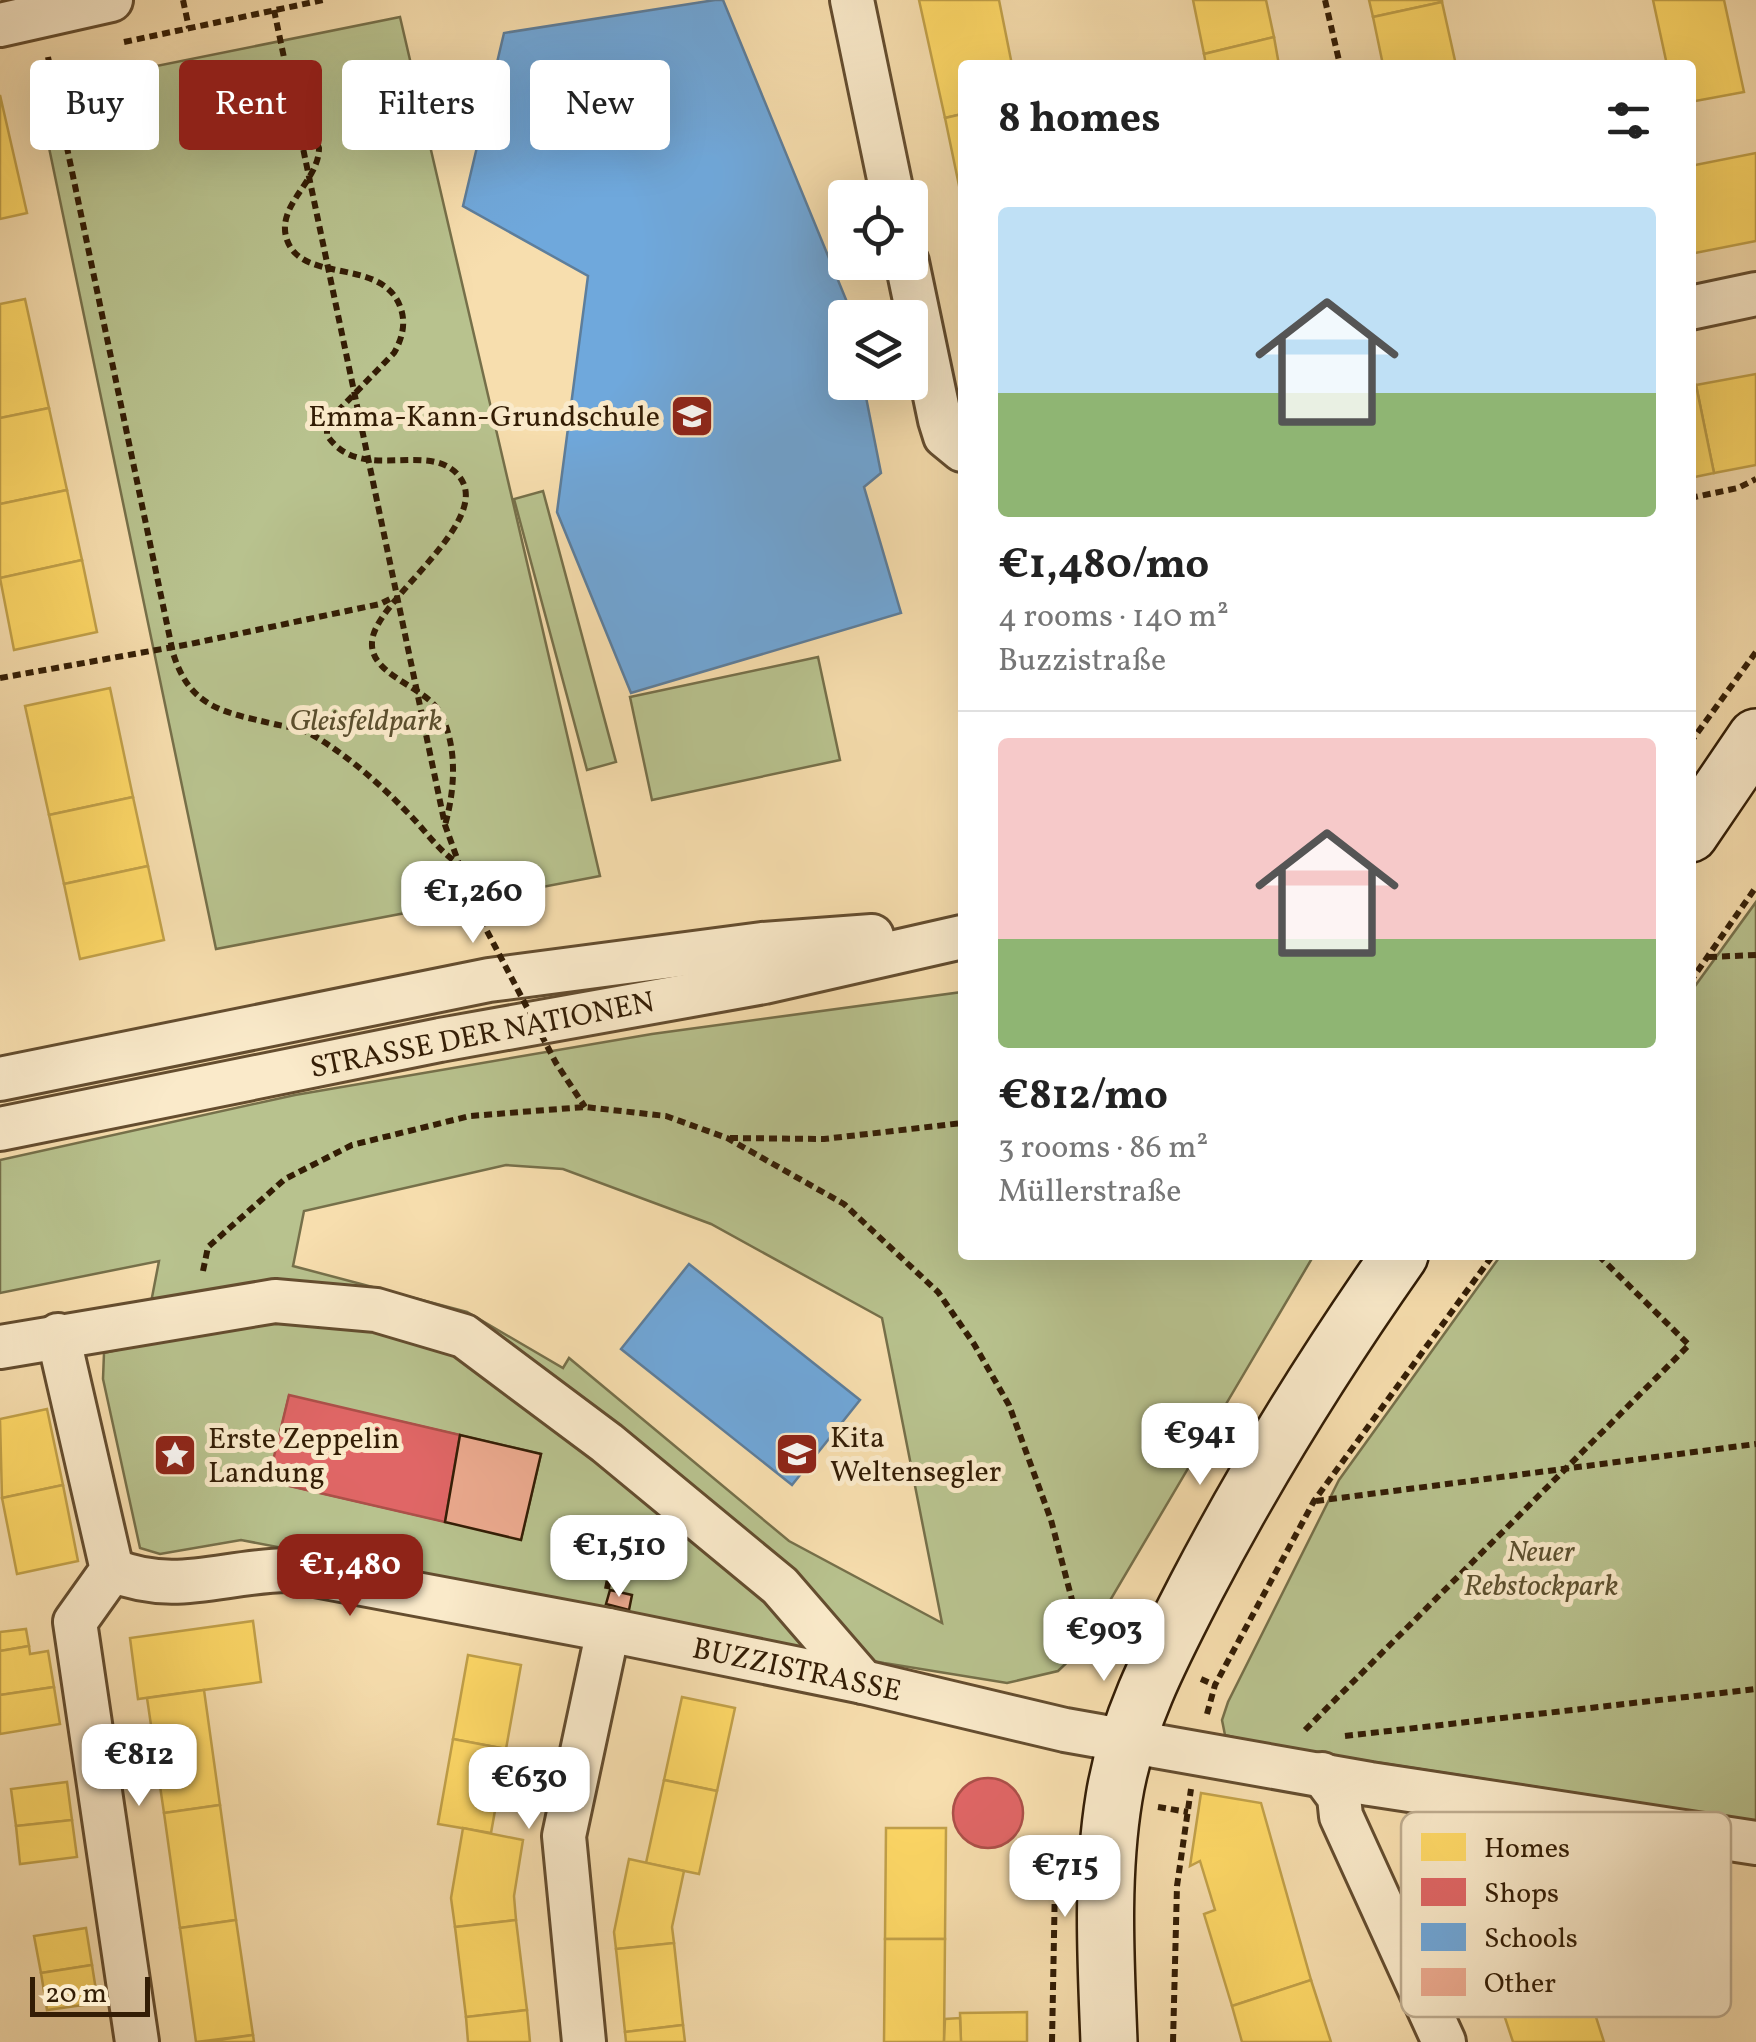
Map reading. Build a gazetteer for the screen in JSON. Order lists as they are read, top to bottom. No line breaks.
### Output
{"streets":{"street":["STRASSE DER NATIONEN","BUZZISTRASSE"]},"parks":["Gleisfeldpark","Neuer Rebstockpark"],"places":{"school or university":["Emma-Kann-Grundschule","Kita Weltensegler"],"place":["Erste Zeppelin Landung"]},"legend":["Homes","Shops","Schools","Other"],"scale_bar":"20 m","page":{"chip":["Buy","Rent","Filters","New"],"heading":"8 homes","list":[{"name":"€1,480/mo","note":"4 rooms · 140 m² · Buzzistraße"},{"name":"€812/mo","note":"3 rooms · 86 m² · Müllerstraße"}],"price":["€1,260","€941","€1,510","€1,480","€903","€812","€630","€715"],"scale":"20 m"}}
